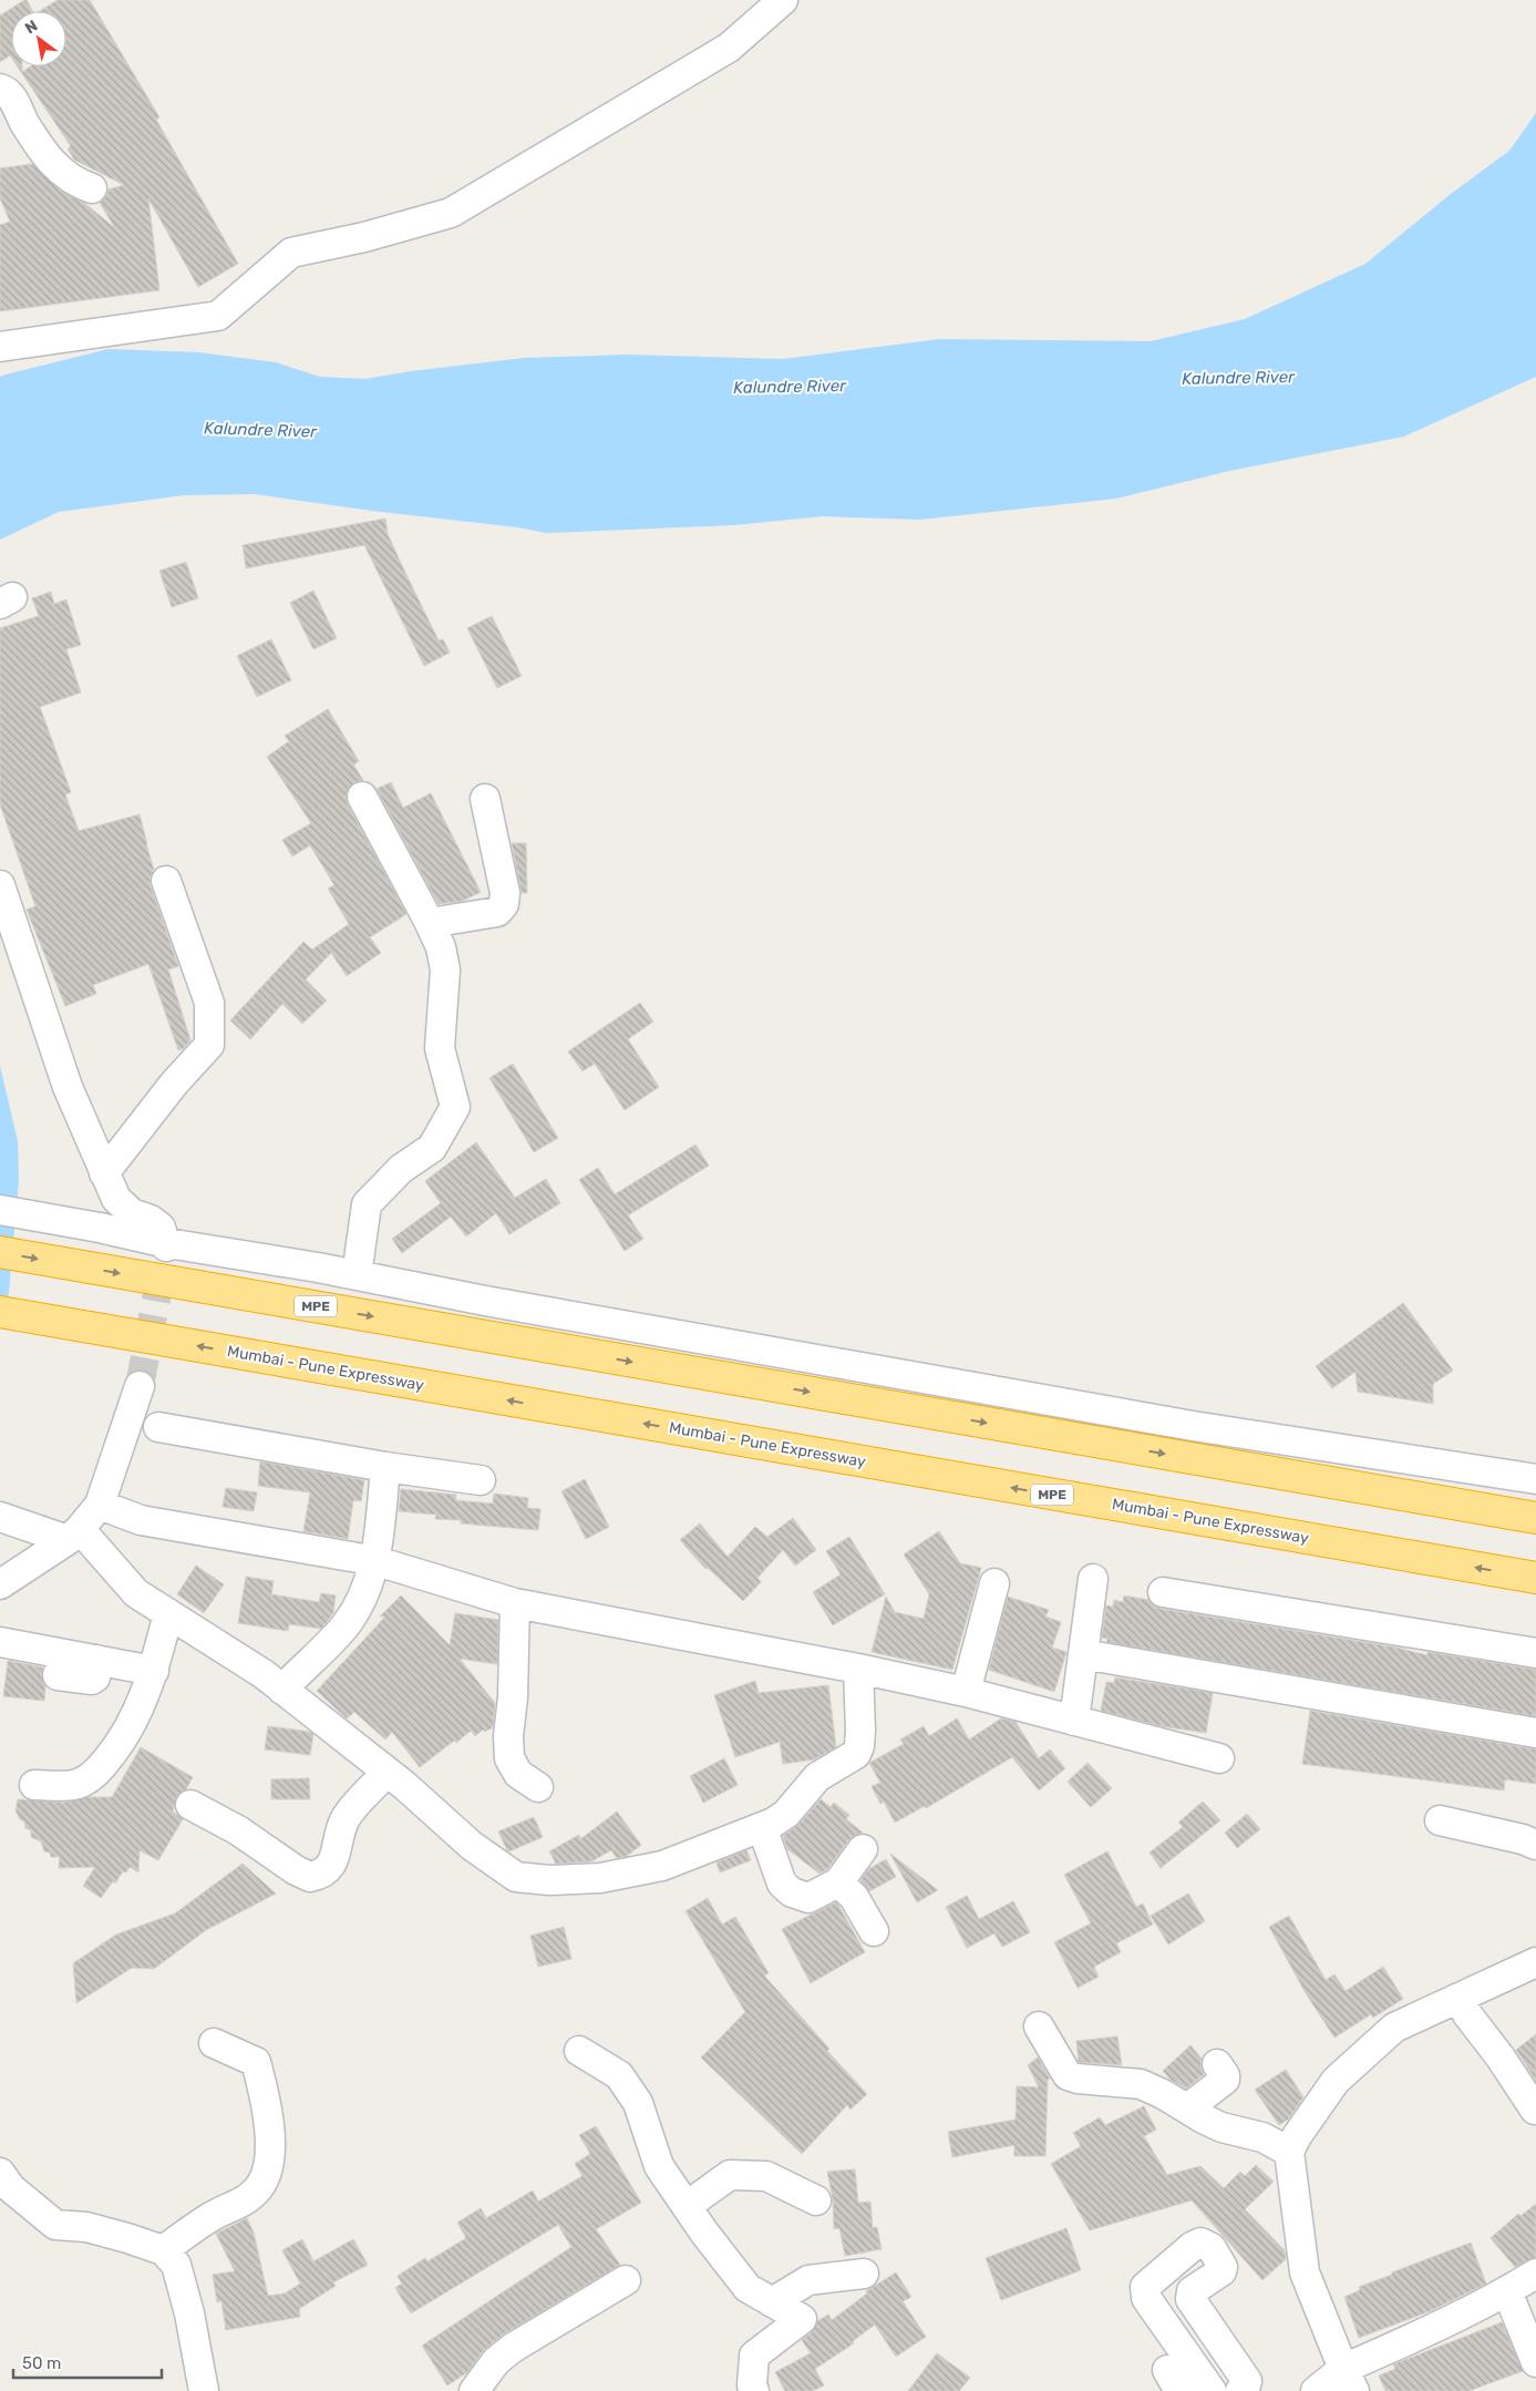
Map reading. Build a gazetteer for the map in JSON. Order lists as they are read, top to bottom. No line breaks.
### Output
{"streets":{"highway":["MPE","Mumbai - Pune Expressway"]},"water":["Kalundre River"],"scale_bar":"50 m","north":"top left"}
